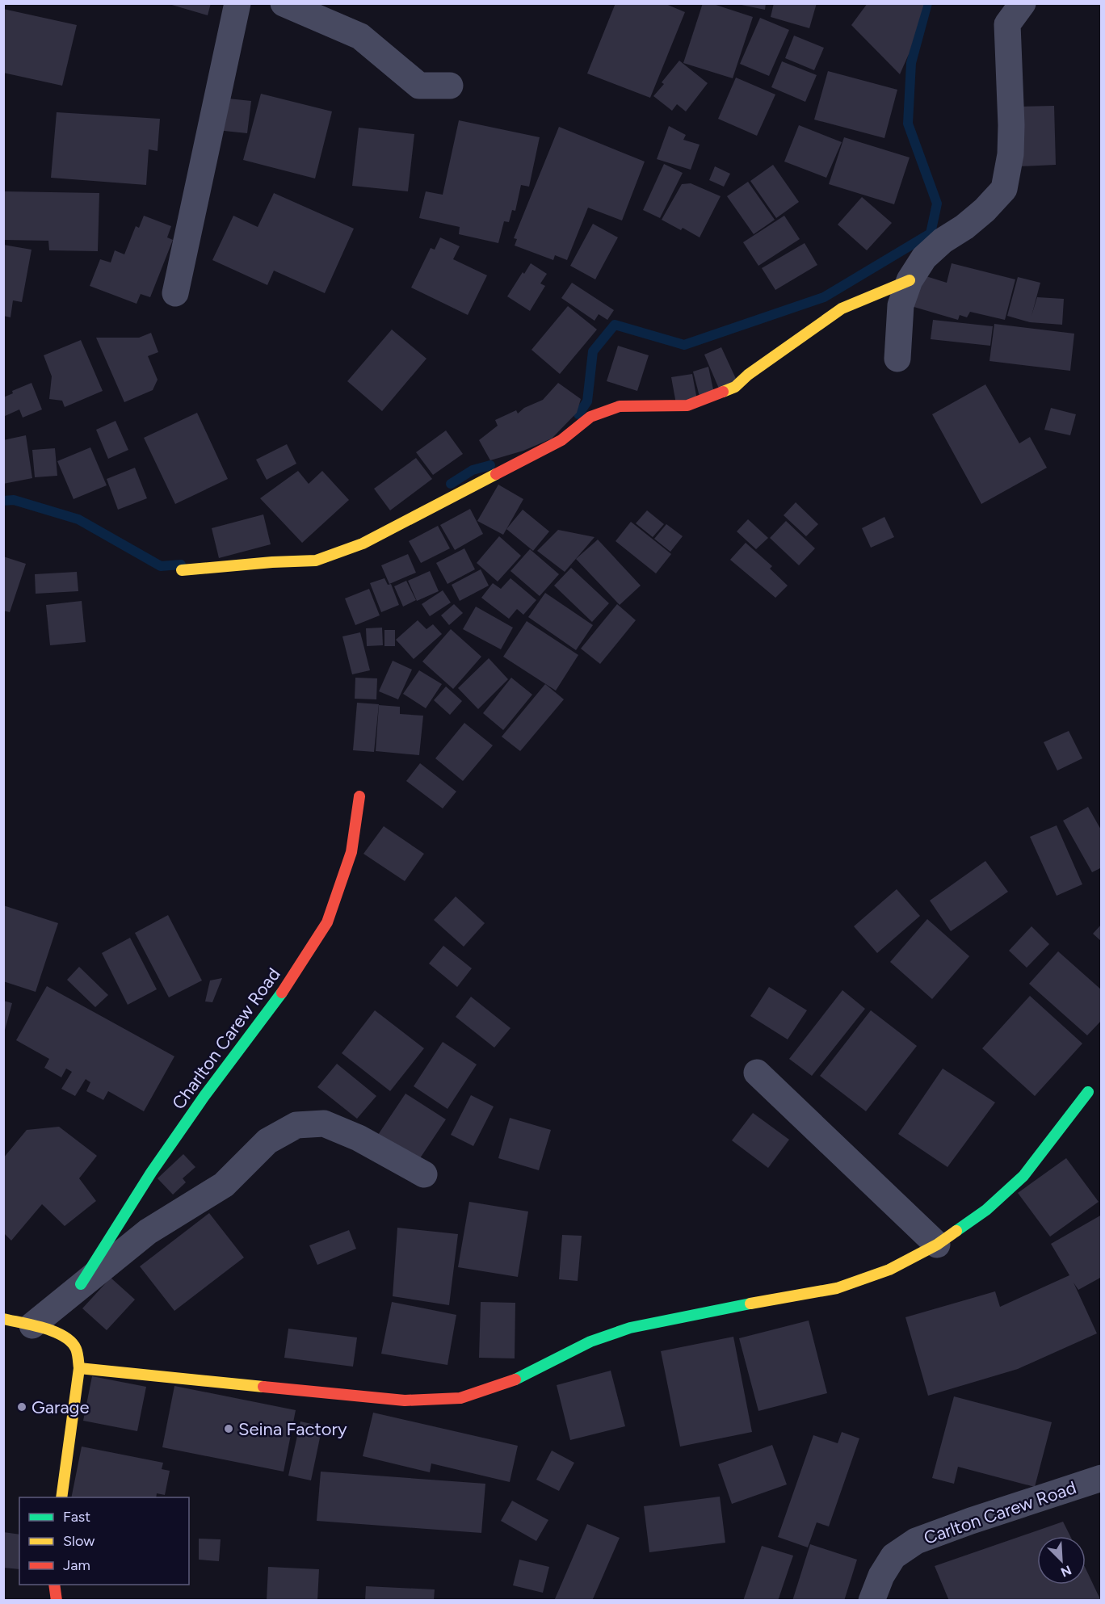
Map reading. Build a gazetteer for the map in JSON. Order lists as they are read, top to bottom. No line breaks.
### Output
{"streets":{"street":["Charlton Carew Road","Carlton Carew Road"]},"places":["Garage","Seina Factory"],"legend":["Fast","Slow","Jam"],"north":"bottom right"}
